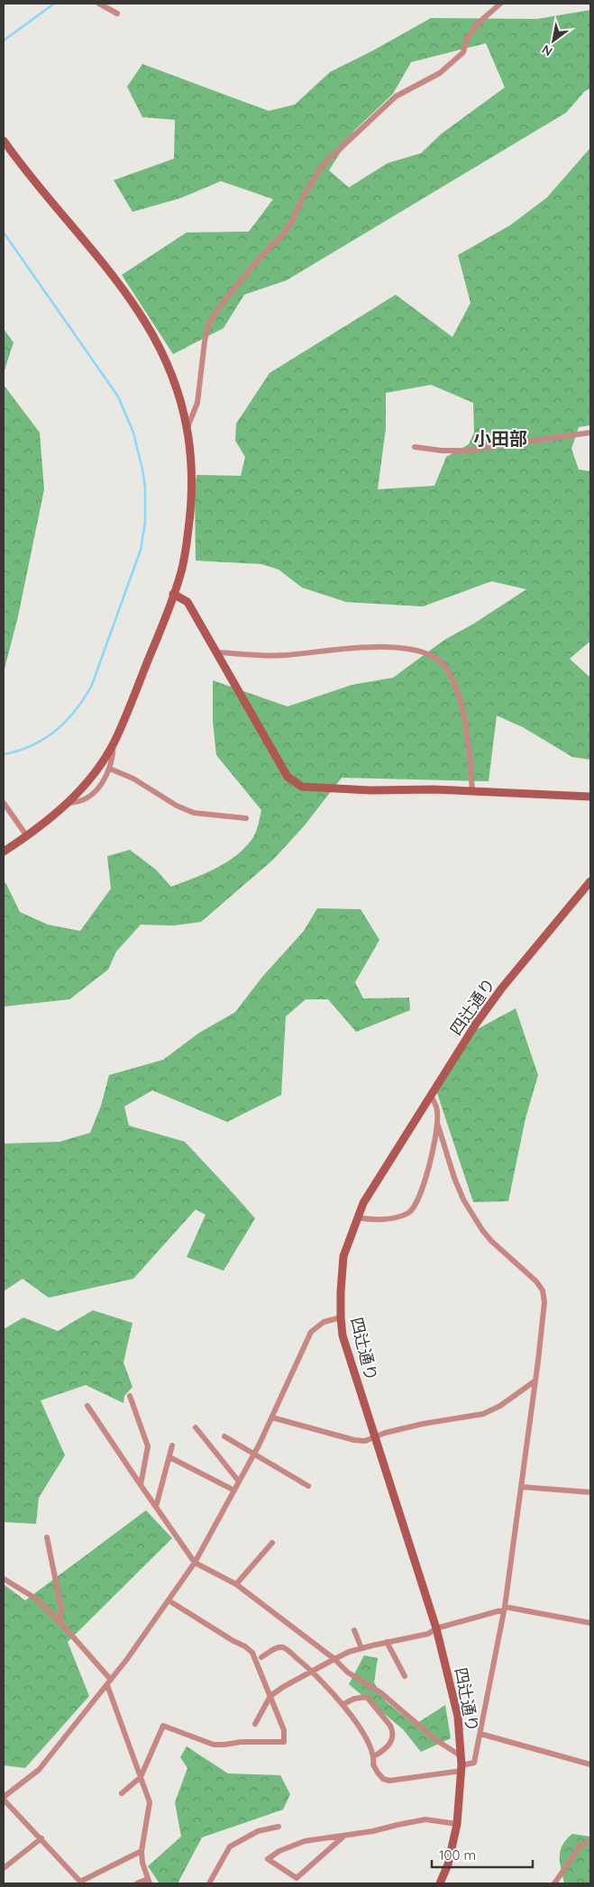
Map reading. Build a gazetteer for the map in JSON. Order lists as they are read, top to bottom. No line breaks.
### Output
{"streets":{"street":["四辻通り"]},"districts":["小田部"],"scale_bar":"100 m","north":"bottom left"}
